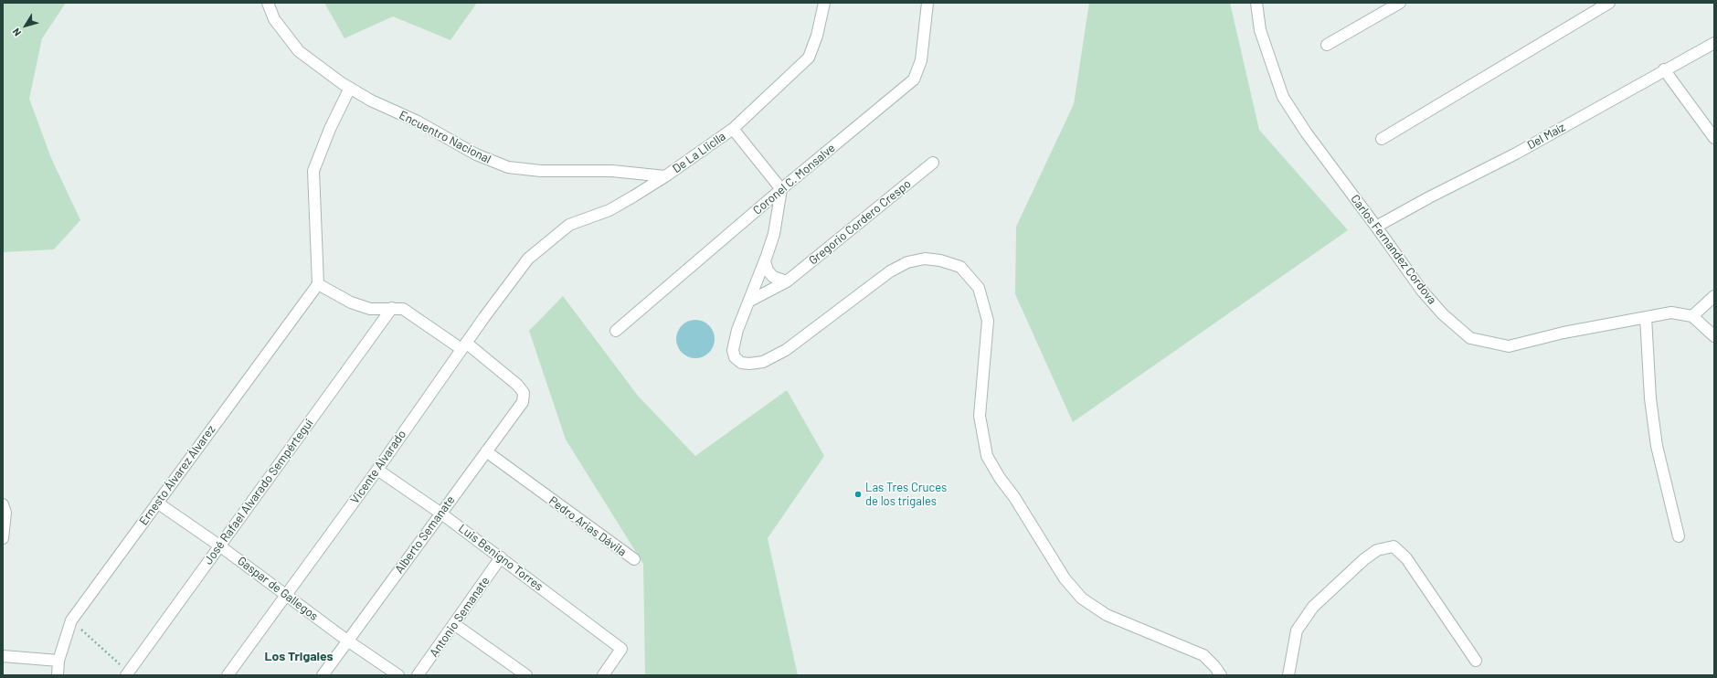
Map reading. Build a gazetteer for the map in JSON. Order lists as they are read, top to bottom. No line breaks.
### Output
{"streets":{"street":["Del Maíz","Encuentro Nacional","De La Lliclla","Coronel C. Monsalve","Gregorio Cordero Crespo","Carlos Fernandez Cordova","Vicente Alvarado","Ernesto Álvarez Álvarez","José Rafael Alvarado Sempértegui","Pedro Arias Dávila","Alberto Semanate","Luis Benigno Torres","Gaspar de Gallegos","Antonio Semanate"]},"crossings":[["Del Maíz","Carlos Fernandez Cordova"],["Encuentro Nacional","De La Lliclla"],["De La Lliclla","Vicente Alvarado"],["Vicente Alvarado","Alberto Semanate"],["Vicente Alvarado","Luis Benigno Torres"],["Vicente Alvarado","Gaspar de Gallegos"],["Ernesto Álvarez Álvarez","Gaspar de Gallegos"],["José Rafael Alvarado Sempértegui","Gaspar de Gallegos"],["Pedro Arias Dávila","Alberto Semanate"],["Alberto Semanate","Luis Benigno Torres"],["Alberto Semanate","Gaspar de Gallegos"],["Luis Benigno Torres","Antonio Semanate"]],"districts":["Los Trigales"],"places":["Las Tres Cruces de los trigales"],"north":"bottom left"}
